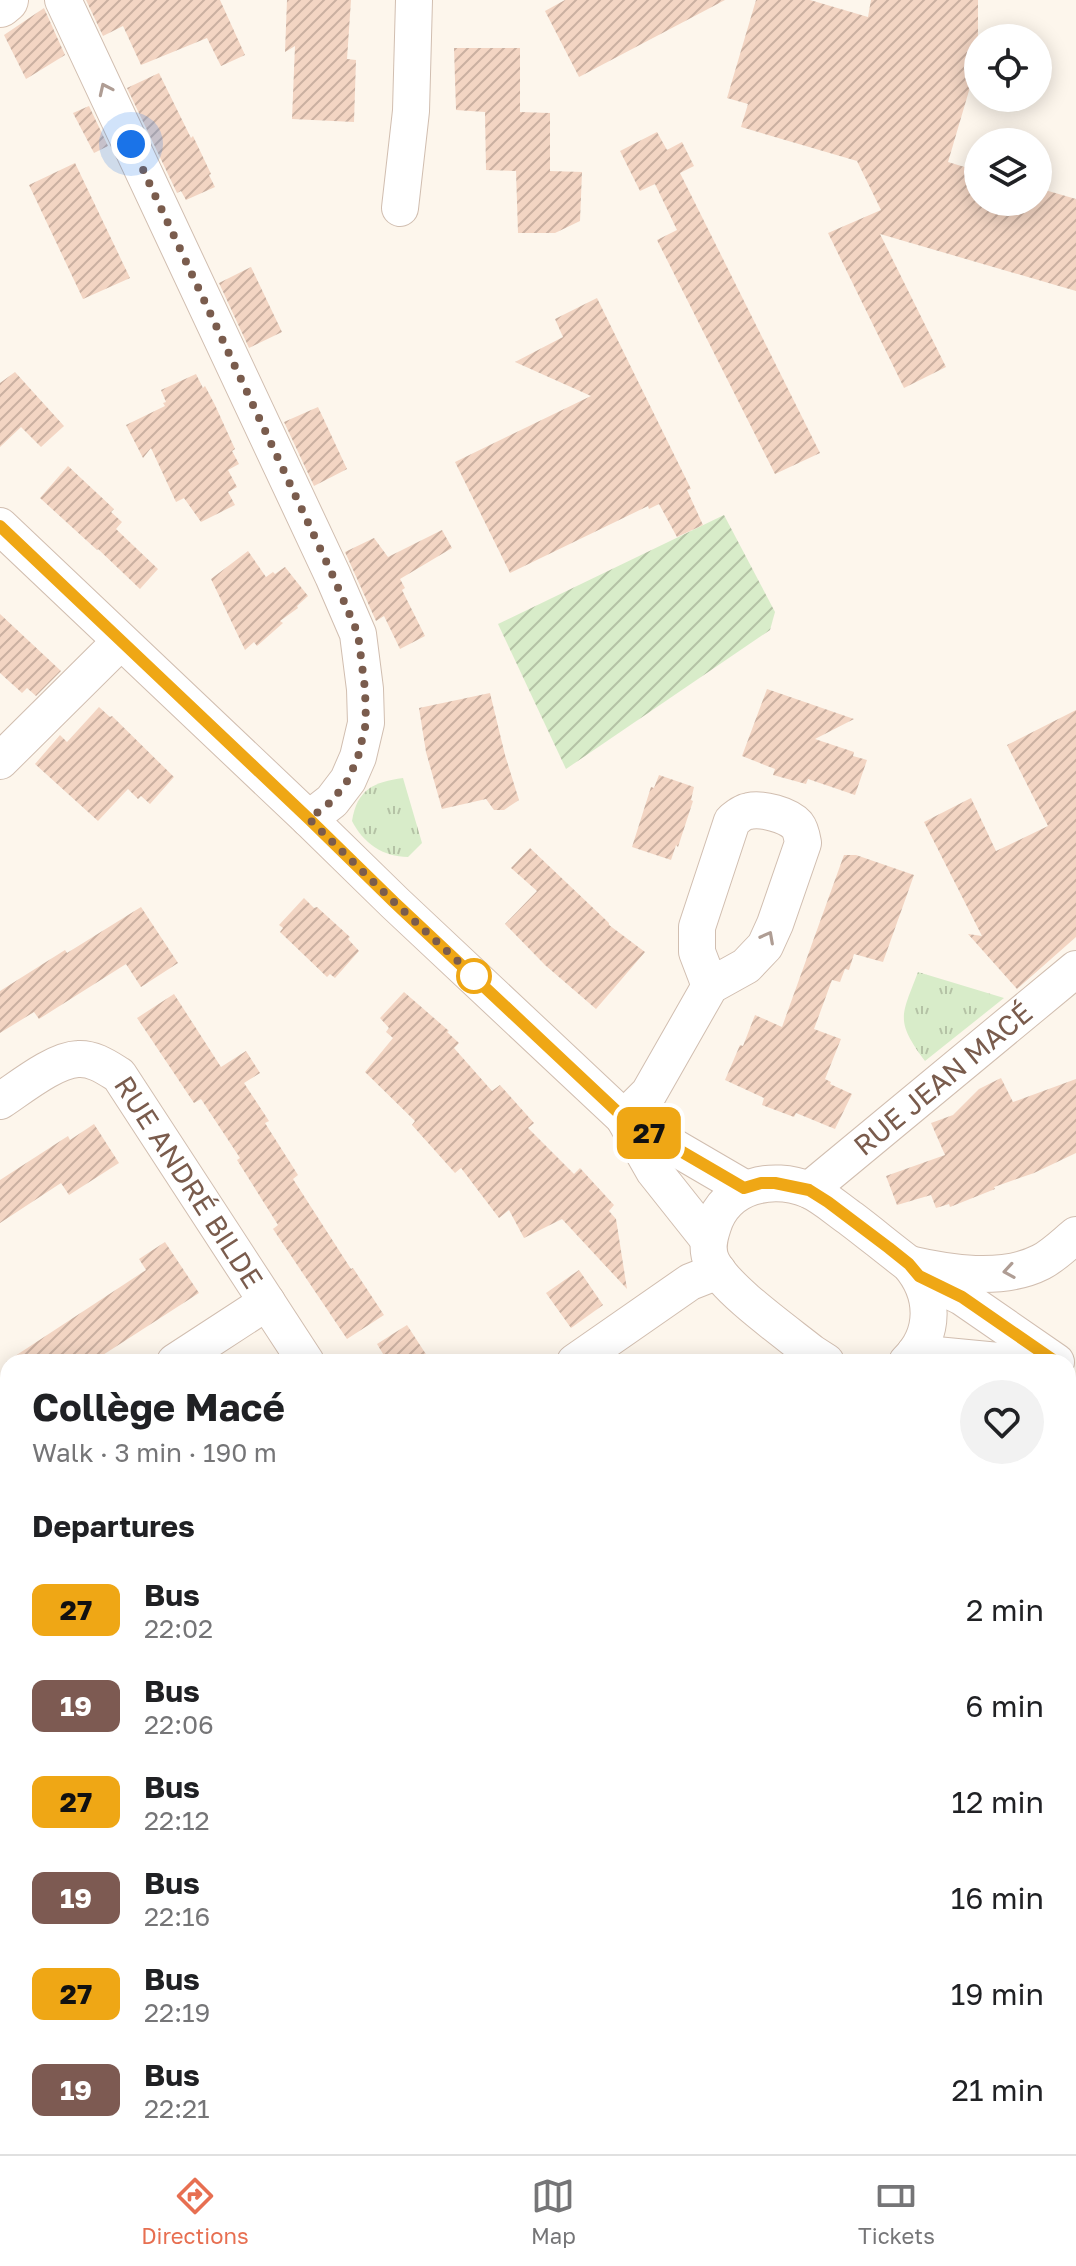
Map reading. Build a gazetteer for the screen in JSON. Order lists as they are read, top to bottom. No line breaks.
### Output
{"streets":{"street":["RUE JEAN MACÉ","RUE ANDRÉ BILDE"]},"lines":["bus line 27"],"page":{"on_map":"27","heading":[["Collège Macé","Walk · 3 min · 190 m"],"Departures"],"list":[{"mark":"27","name":"Bus","note":"22:02","value":"2 min"},{"mark":"19","name":"Bus","note":"22:06","value":"6 min"},{"mark":"27","name":"Bus","note":"22:12","value":"12 min"},{"mark":"19","name":"Bus","note":"22:16","value":"16 min"},{"mark":"27","name":"Bus","note":"22:19","value":"19 min"},{"mark":"19","name":"Bus","note":"22:21","value":"21 min"}],"tabs":["Directions","Map","Tickets"]}}
